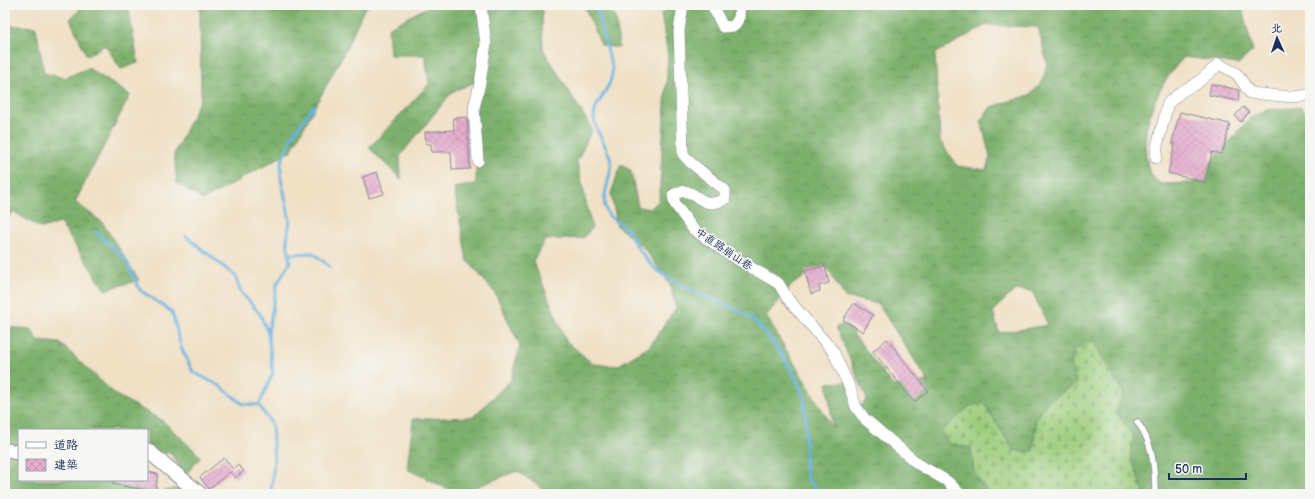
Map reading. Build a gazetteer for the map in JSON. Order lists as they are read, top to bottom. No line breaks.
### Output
{"streets":{"street":["中直路崩山巷"]},"legend":["道路","建築"],"scale_bar":"50 m","north":"top"}
